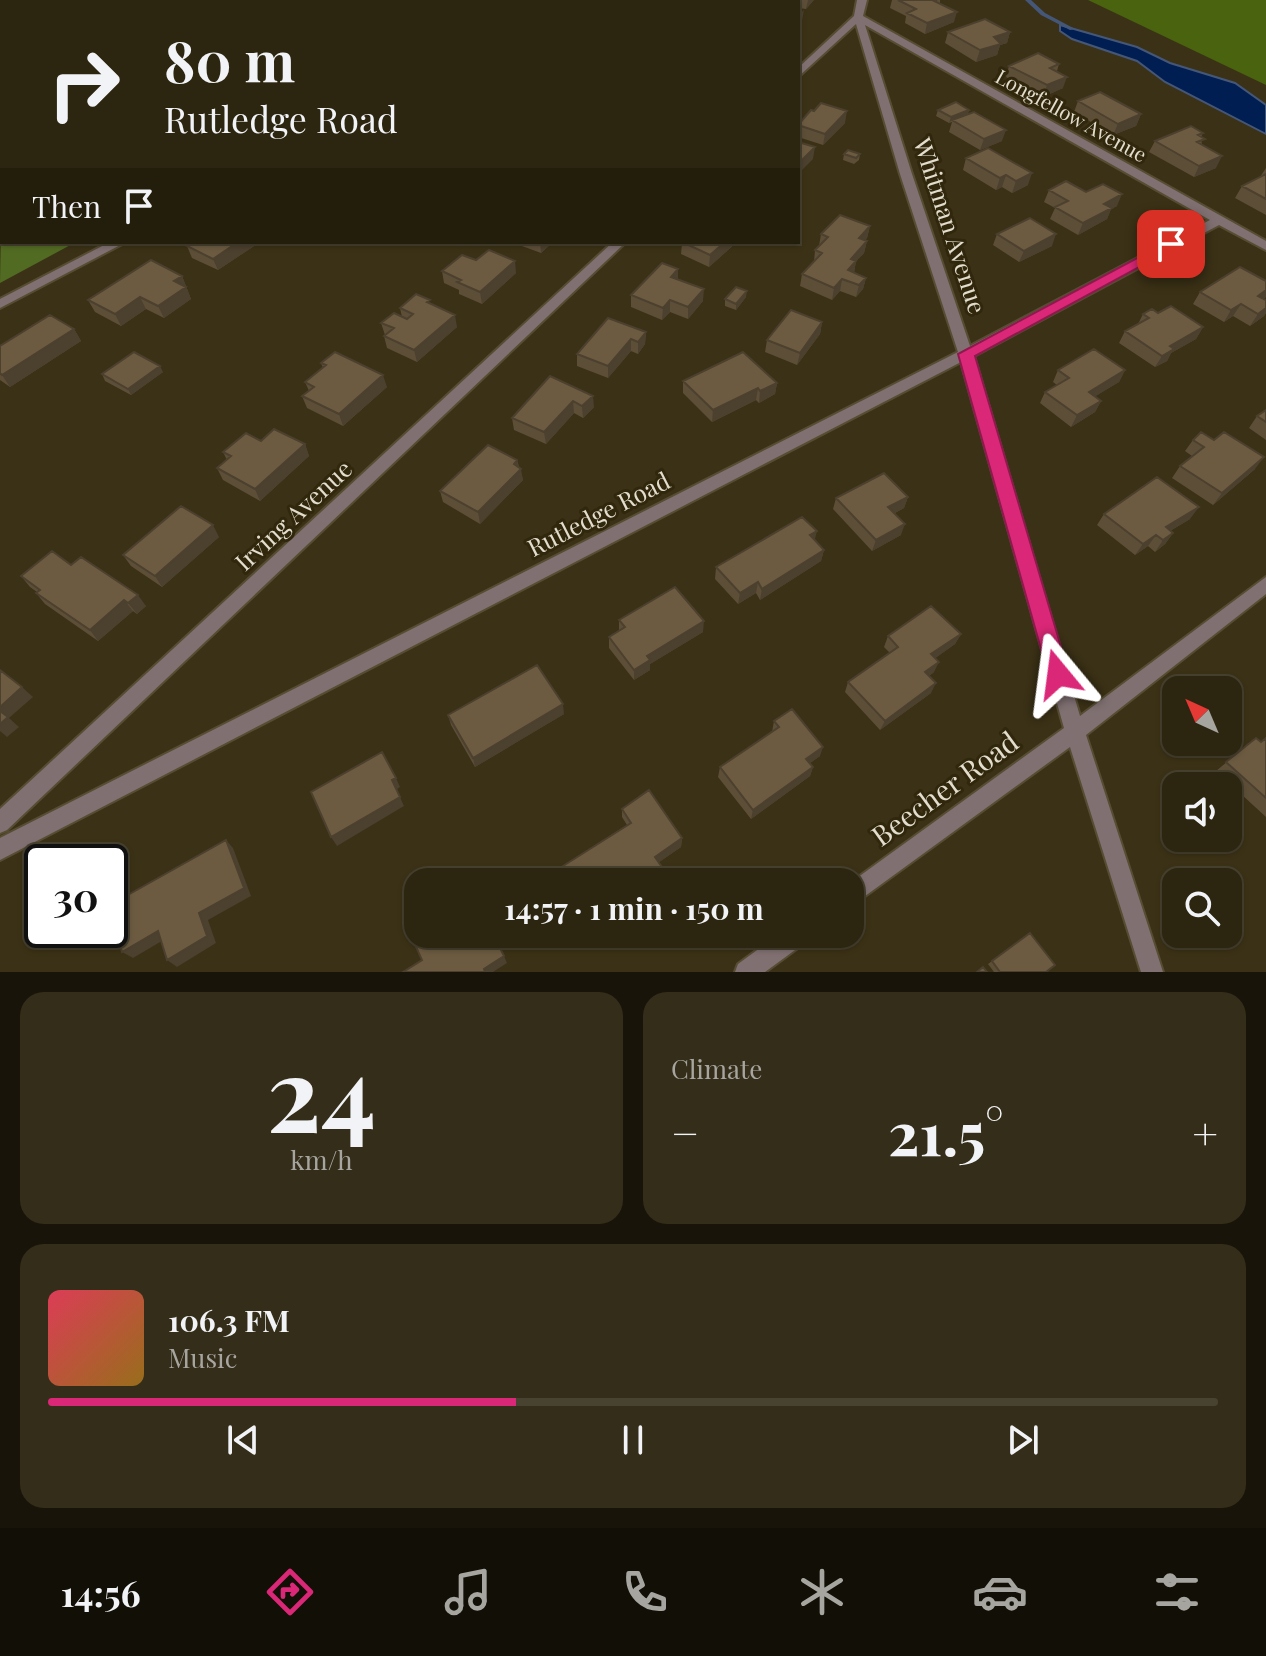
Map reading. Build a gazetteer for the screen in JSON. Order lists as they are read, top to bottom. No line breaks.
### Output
{"streets":{"street":["Longfellow Avenue","Whitman Avenue","Rutledge Road","Irving Avenue","Beecher Road"]},"crossings":[["Longfellow Avenue","Whitman Avenue"],["Longfellow Avenue","Rutledge Road"],["Whitman Avenue","Rutledge Road"],["Whitman Avenue","Beecher Road"]],"north":"top left","page":{"turn":["80 m","Rutledge Road"],"then":"Then","limit":"30","trip":"14:57 · 1 min · 150 m","tile":[["24","km/h"],"Climate"],"heat":["−","21.5°","+"],"song":["106.3 FM","Music"],"tabs":"14:56"}}
